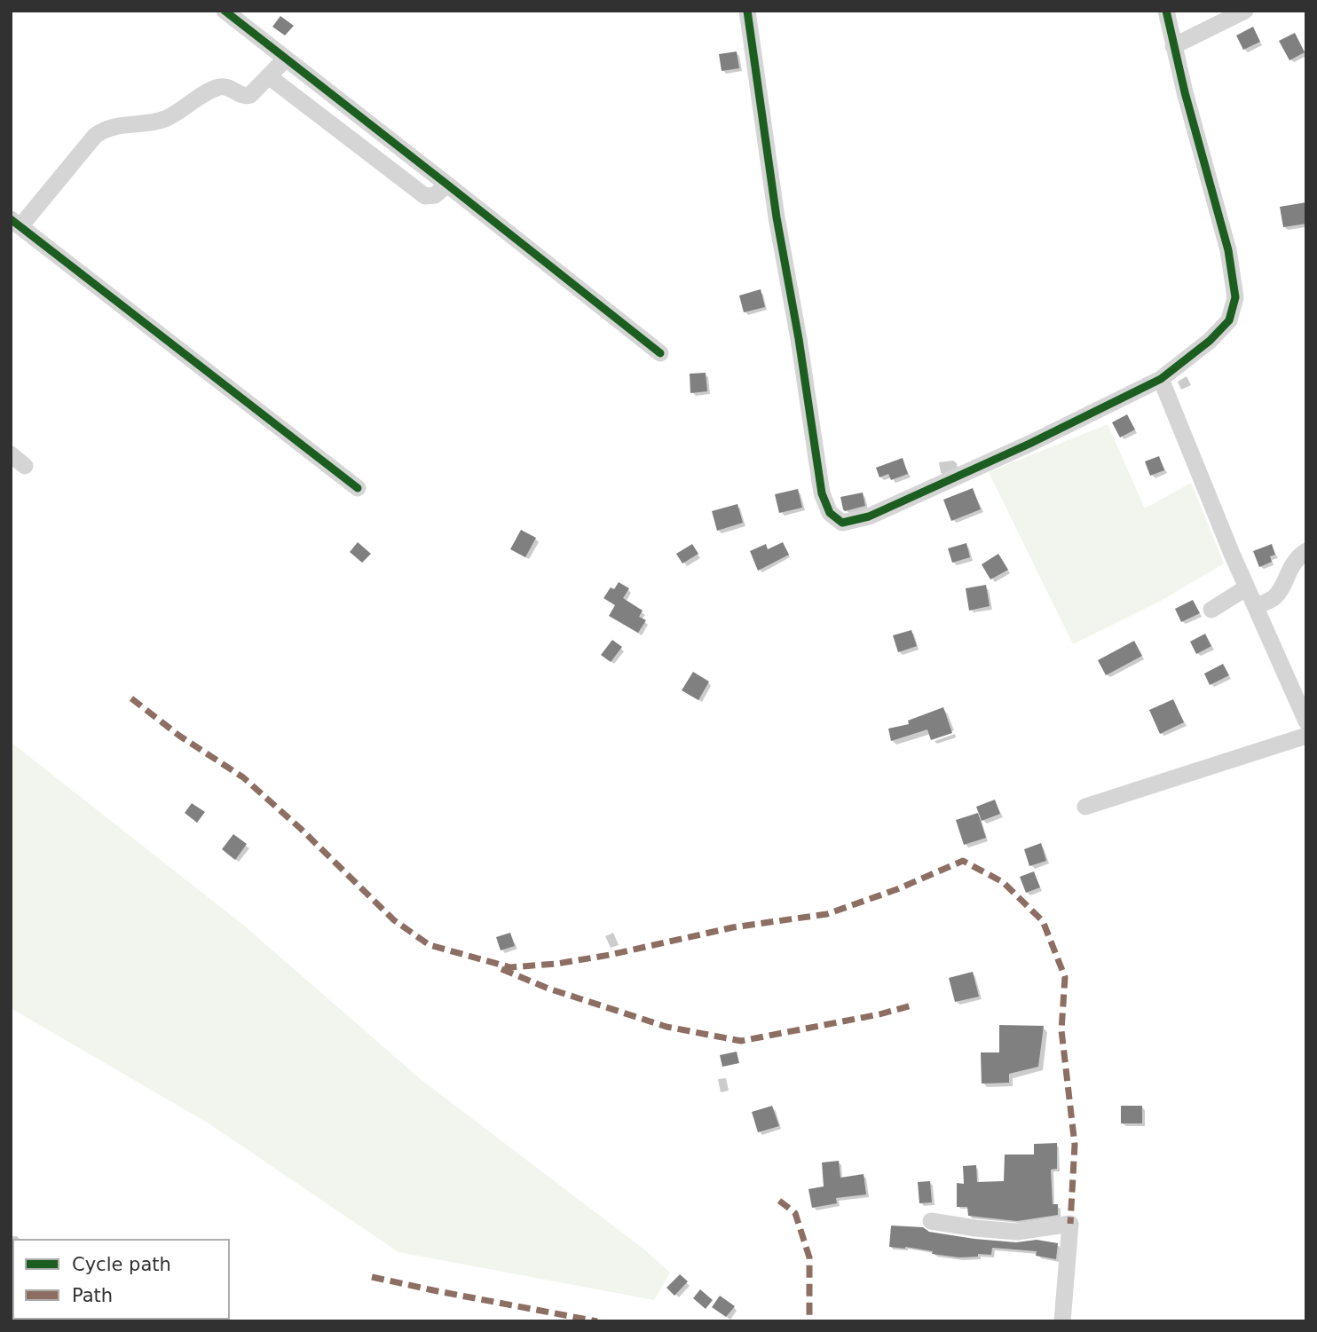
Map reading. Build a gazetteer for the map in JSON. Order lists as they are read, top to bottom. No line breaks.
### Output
{"legend":["Cycle path","Path"]}
